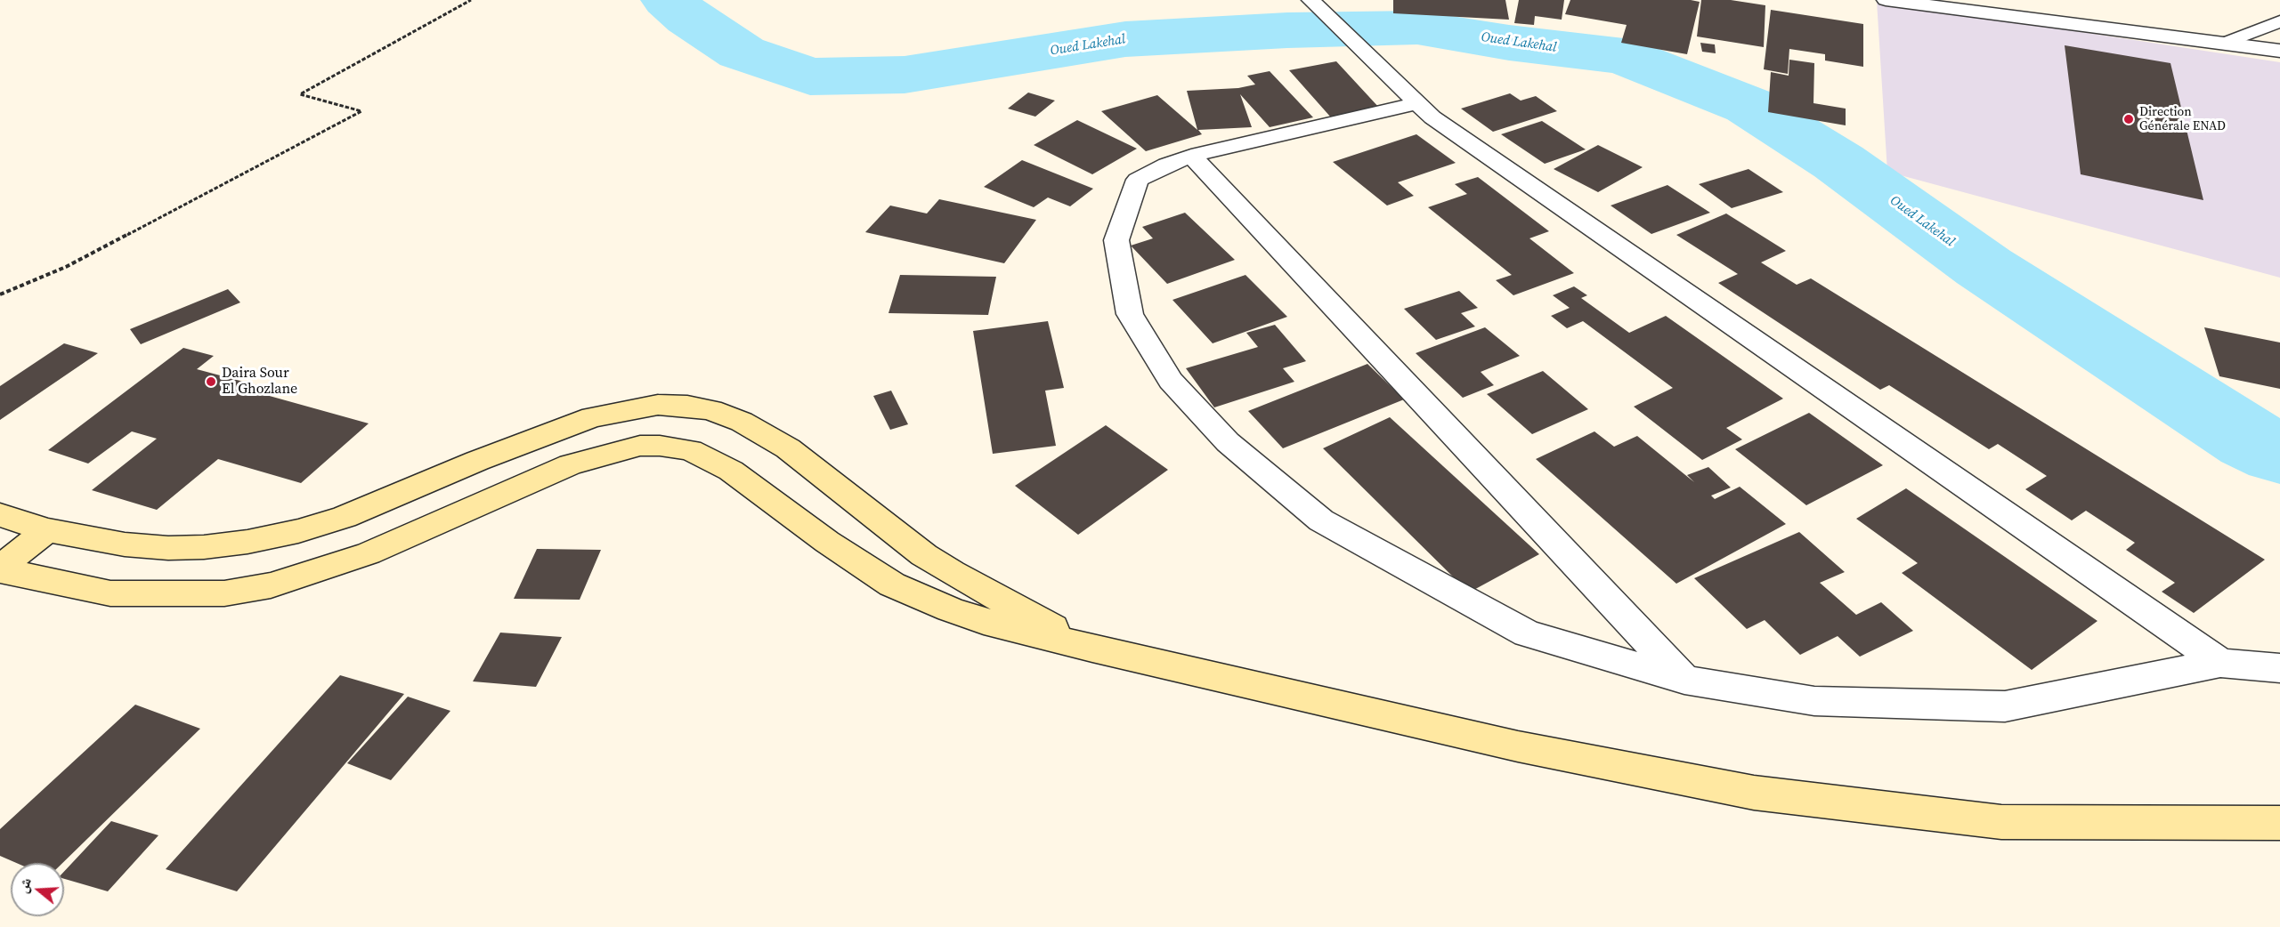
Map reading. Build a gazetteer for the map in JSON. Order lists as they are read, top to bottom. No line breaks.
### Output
{"water":["Oued Lakehal"],"places":["Direction Générale ENAD","Daira Sour El Ghozlane"],"north":"left"}
